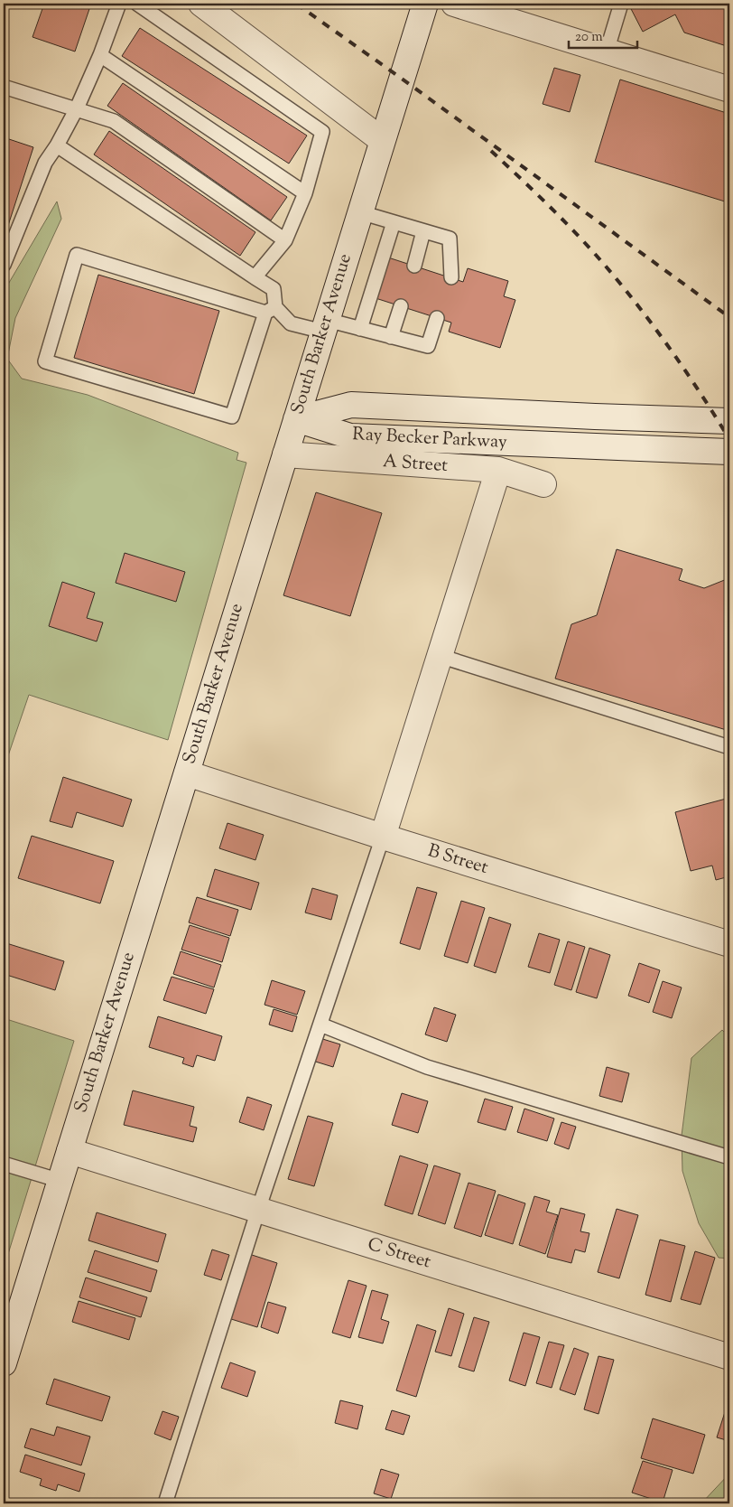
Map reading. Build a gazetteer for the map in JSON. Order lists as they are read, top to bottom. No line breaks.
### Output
{"streets":{"street":["South Barker Avenue","Ray Becker Parkway","A Street","B Street","C Street"]},"crossings":[["South Barker Avenue","Ray Becker Parkway"],["South Barker Avenue","A Street"],["South Barker Avenue","B Street"],["South Barker Avenue","C Street"]],"scale_bar":"20 m"}
